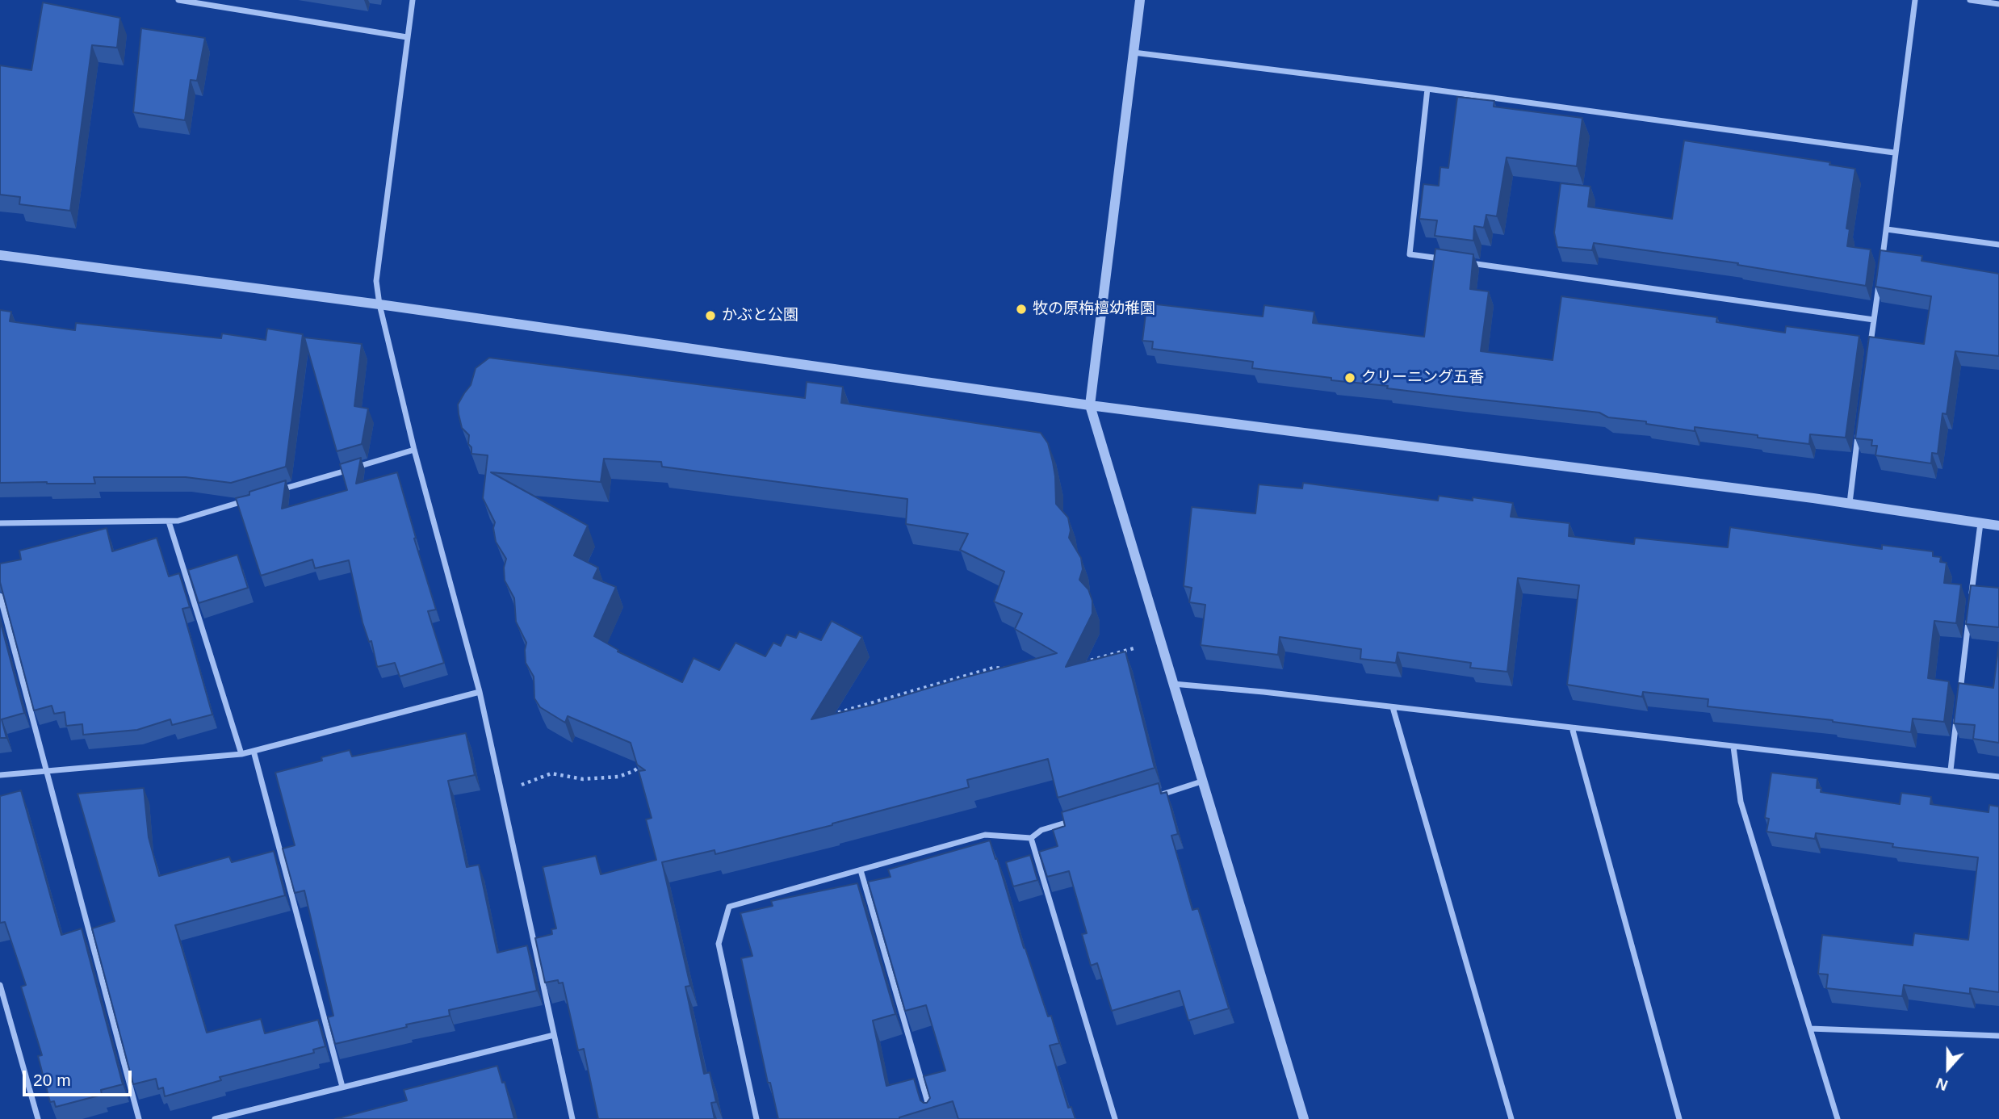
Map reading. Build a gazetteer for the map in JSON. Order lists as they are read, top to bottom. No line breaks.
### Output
{"places":["牧の原栴檀幼稚園","かぶと公園","クリーニング五香"],"scale_bar":"20 m","north":"bottom"}
